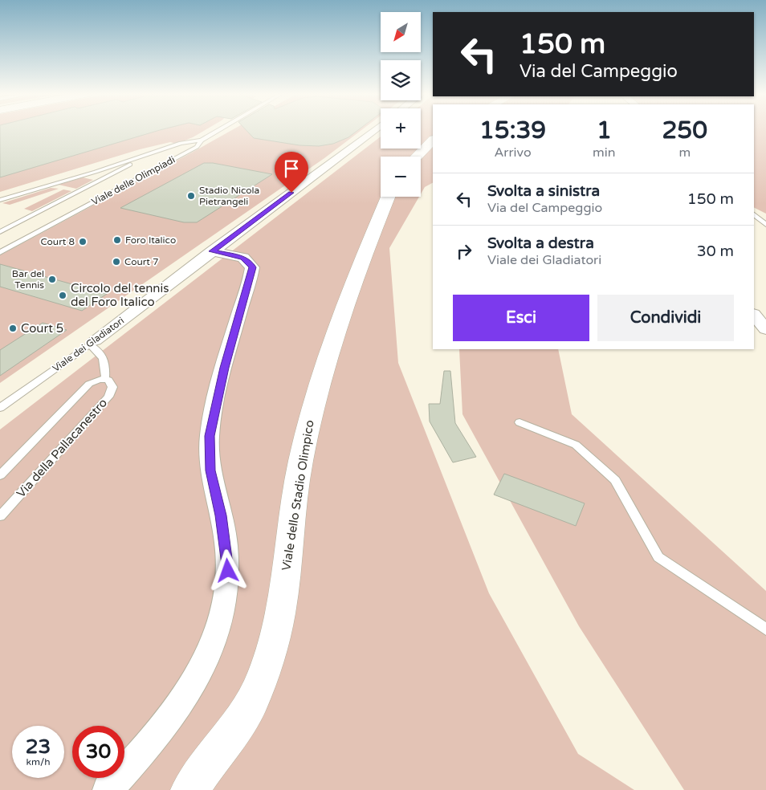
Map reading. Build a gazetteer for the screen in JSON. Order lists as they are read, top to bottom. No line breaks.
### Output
{"streets":{"main road":["Viale dello Stadio Olimpico"],"street":["Viale dei Gladiatori"],"lane":["Viale delle Olimpiadi","Via della Pallacanestro"]},"places":["Stadio Nicola Pietrangeli","Foro Italico","Court 8","Court 7","Bar del Tennis","Circolo del tennis del Foro Italico","Court 5"],"north":"bottom left","page":{"map_buttons":["+","−"],"turn":["150 m","Via del Campeggio"],"eta":["15:39","Arrivo","1","min","250","m"],"list":[{"name":"Svolta a sinistra","note":"Via del Campeggio","value":"150 m"},{"name":"Svolta a destra","note":"Viale dei Gladiatori","value":"30 m"}],"buttons":["Esci","Condividi"],"speed":"23 km/h","limit":"30"}}
